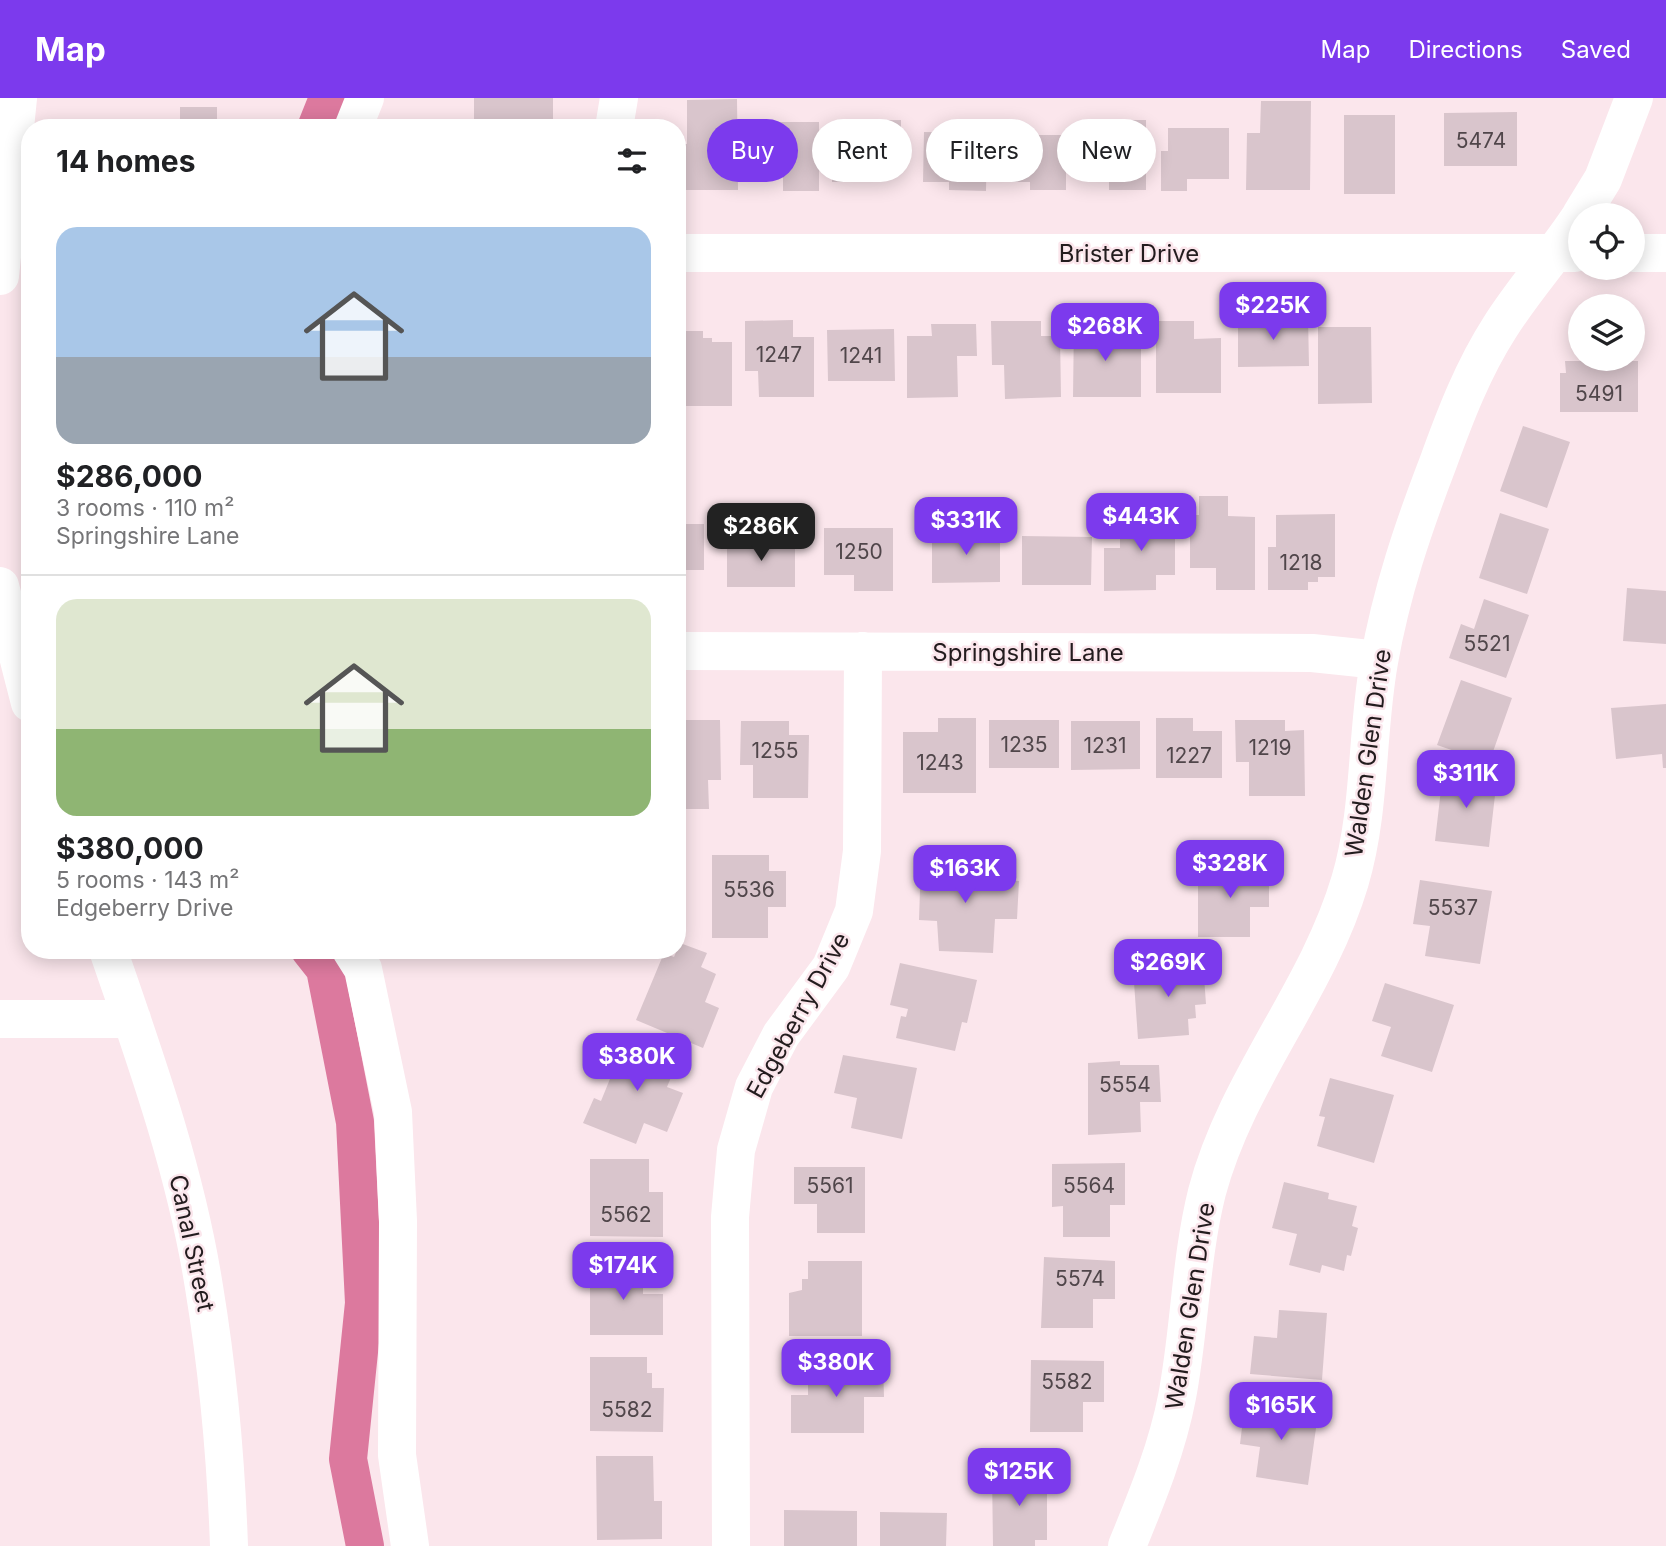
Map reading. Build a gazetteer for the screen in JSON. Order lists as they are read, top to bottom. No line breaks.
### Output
{"streets":{"street":["Brister Drive","Springshire Lane","Walden Glen Drive","Edgeberry Drive","Canal Street"]},"crossings":[["Brister Drive","Walden Glen Drive"],["Springshire Lane","Walden Glen Drive"],["Springshire Lane","Edgeberry Drive"]],"house_numbers":["5474","1247","1241","5491","1250","1218","5521","1235","1231","1219","1255","1227","1243","5536","5537","5554","5561","5564","5562","5574","5582","5582"],"page":{"header":"Map","nav":["Map","Directions","Saved"],"chip":["Buy","Rent","Filters","New"],"heading":"14 homes","list":[{"name":"$286,000","note":"3 rooms · 110 m² · Springshire Lane"},{"name":"$380,000","note":"5 rooms · 143 m² · Edgeberry Drive"}],"price":["$225K","$268K","$443K","$331K","$286K","$311K","$328K","$163K","$269K","$380K","$174K","$380K","$165K","$125K"]}}
